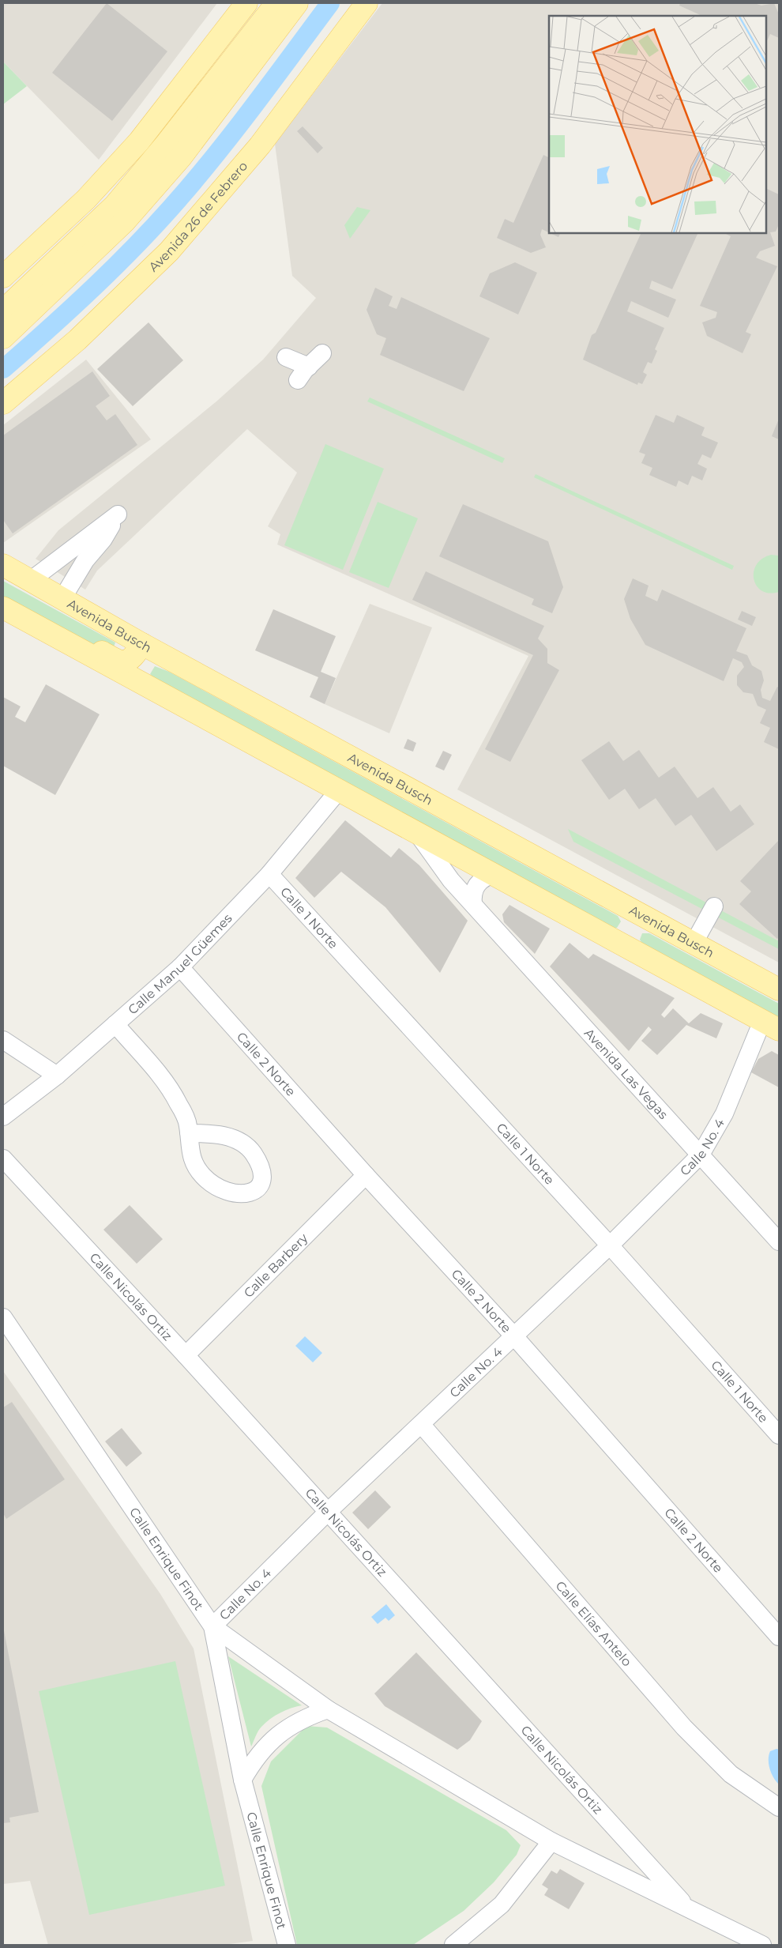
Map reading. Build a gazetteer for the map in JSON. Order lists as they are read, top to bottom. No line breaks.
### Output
{"streets":{"main road":["Avenida 26 de Febrero","Avenida Busch"],"street":["Calle 1 Norte","Calle Manuel Güemes","Calle 2 Norte","Avenida Las Vegas","Calle No. 4","Calle Barbery","Calle Nicolás Ortiz","Calle Enrique Finot","Calle Elías Antelo"]},"crossings":[["Calle 1 Norte","Calle Manuel Güemes"],["Calle 1 Norte","Calle No. 4"],["Calle Manuel Güemes","Calle 2 Norte"],["Calle 2 Norte","Calle No. 4"],["Calle 2 Norte","Calle Barbery"],["Avenida Las Vegas","Calle No. 4"],["Calle No. 4","Calle Nicolás Ortiz"],["Calle No. 4","Calle Enrique Finot"],["Calle No. 4","Calle Elías Antelo"],["Calle Barbery","Calle Nicolás Ortiz"],["Calle Nicolás Ortiz","Calle Enrique Finot"]]}
